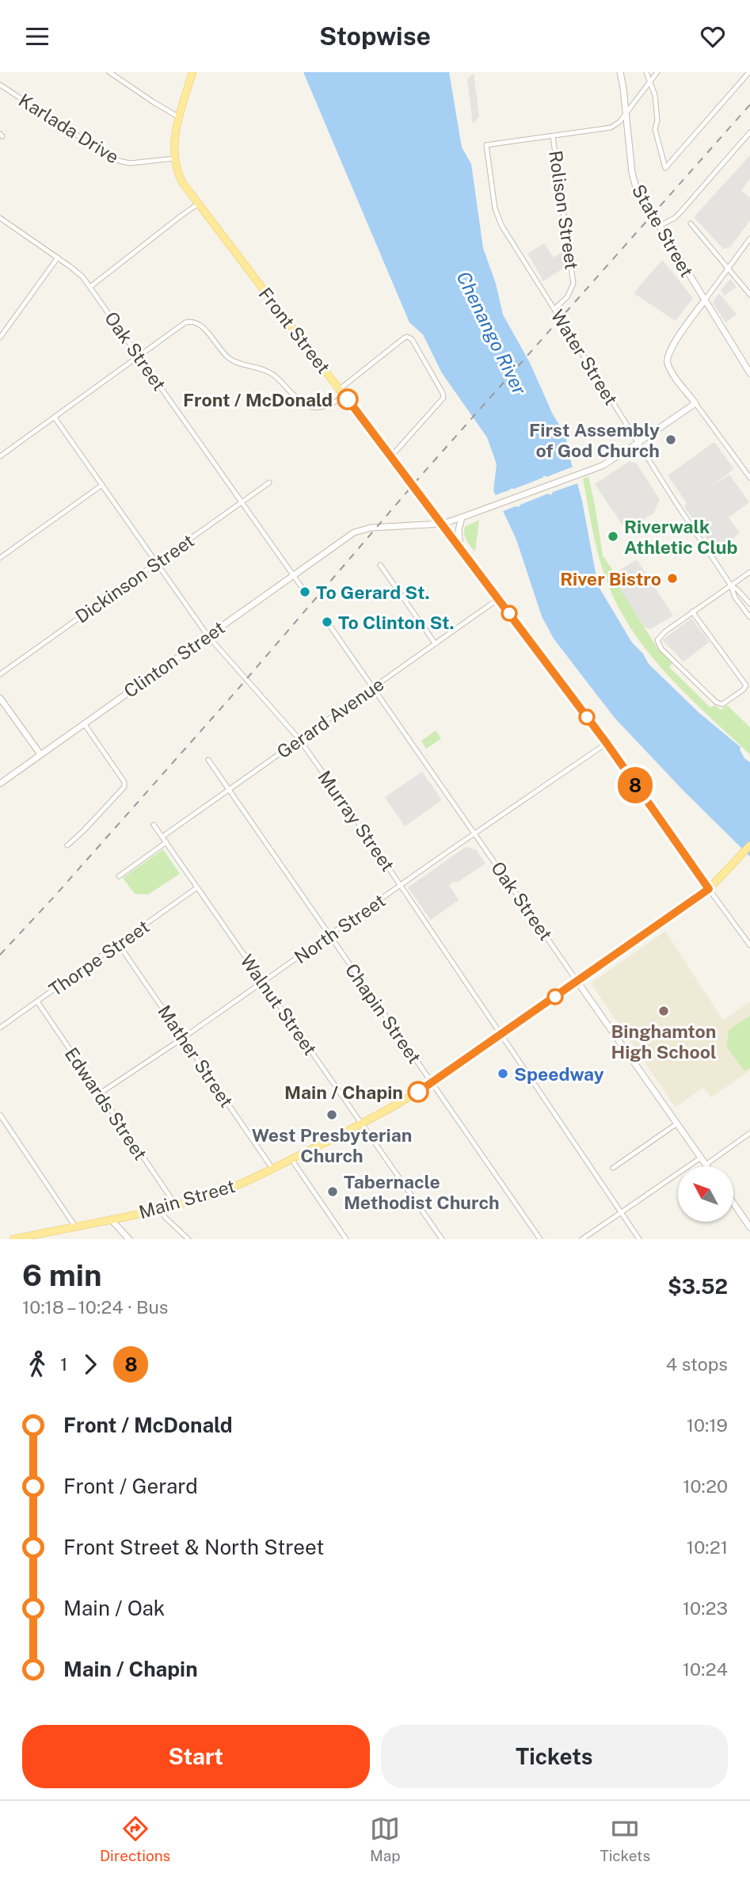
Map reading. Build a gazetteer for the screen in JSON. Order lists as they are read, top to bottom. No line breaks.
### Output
{"streets":{"main road":["Front Street","Main Street"],"street":["Karlada Drive","Rolison Street","State Street","Oak Street","Water Street","Dickinson Street","Clinton Street","Gerard Avenue","Murray Street","North Street","Thorpe Street","Walnut Street","Chapin Street","Mather Street","Edwards Street"]},"crossings":[["Karlada Drive","Front Street"],["Rolison Street","Water Street"],["Front Street","Clinton Street"],["Front Street","Gerard Avenue"],["Front Street","North Street"],["Front Street","Main Street"],["Oak Street","Dickinson Street"],["Oak Street","Clinton Street"],["Oak Street","Gerard Avenue"],["Oak Street","North Street"],["Oak Street","Main Street"],["Water Street","Clinton Street"],["Dickinson Street","Murray Street"],["Clinton Street","Murray Street"],["Gerard Avenue","Murray Street"],["Gerard Avenue","Walnut Street"],["Gerard Avenue","Chapin Street"],["Murray Street","North Street"],["Murray Street","Main Street"],["North Street","Walnut Street"],["North Street","Chapin Street"],["North Street","Mather Street"],["North Street","Edwards Street"],["Thorpe Street","Walnut Street"],["Thorpe Street","Mather Street"],["Thorpe Street","Edwards Street"],["Walnut Street","Main Street"],["Chapin Street","Main Street"],["Mather Street","Main Street"],["Edwards Street","Main Street"]],"water":["Chenango River"],"places":["Front / McDonald","First Assembly of God Church","Riverwalk Athletic Club","River Bistro","To Gerard St.","To Clinton St.","Binghamton High School","Speedway","Main / Chapin","West Presbyterian Church","Tabernacle Methodist Church"],"lines":["bus line 8"],"north":"top left","page":{"header":"Stopwise","on_map":"8","heading":["6 min","10:18 – 10:24 · Bus","$3.52"],"legs":["1","8","4 stops"],"list":[{"name":"Front / McDonald","value":"10:19"},{"name":"Front / Gerard","value":"10:20"},{"name":"Front Street & North Street","value":"10:21"},{"name":"Main / Oak","value":"10:23"},{"name":"Main / Chapin","value":"10:24"}],"buttons":["Start","Tickets"],"tabs":["Directions","Map","Tickets"]}}
